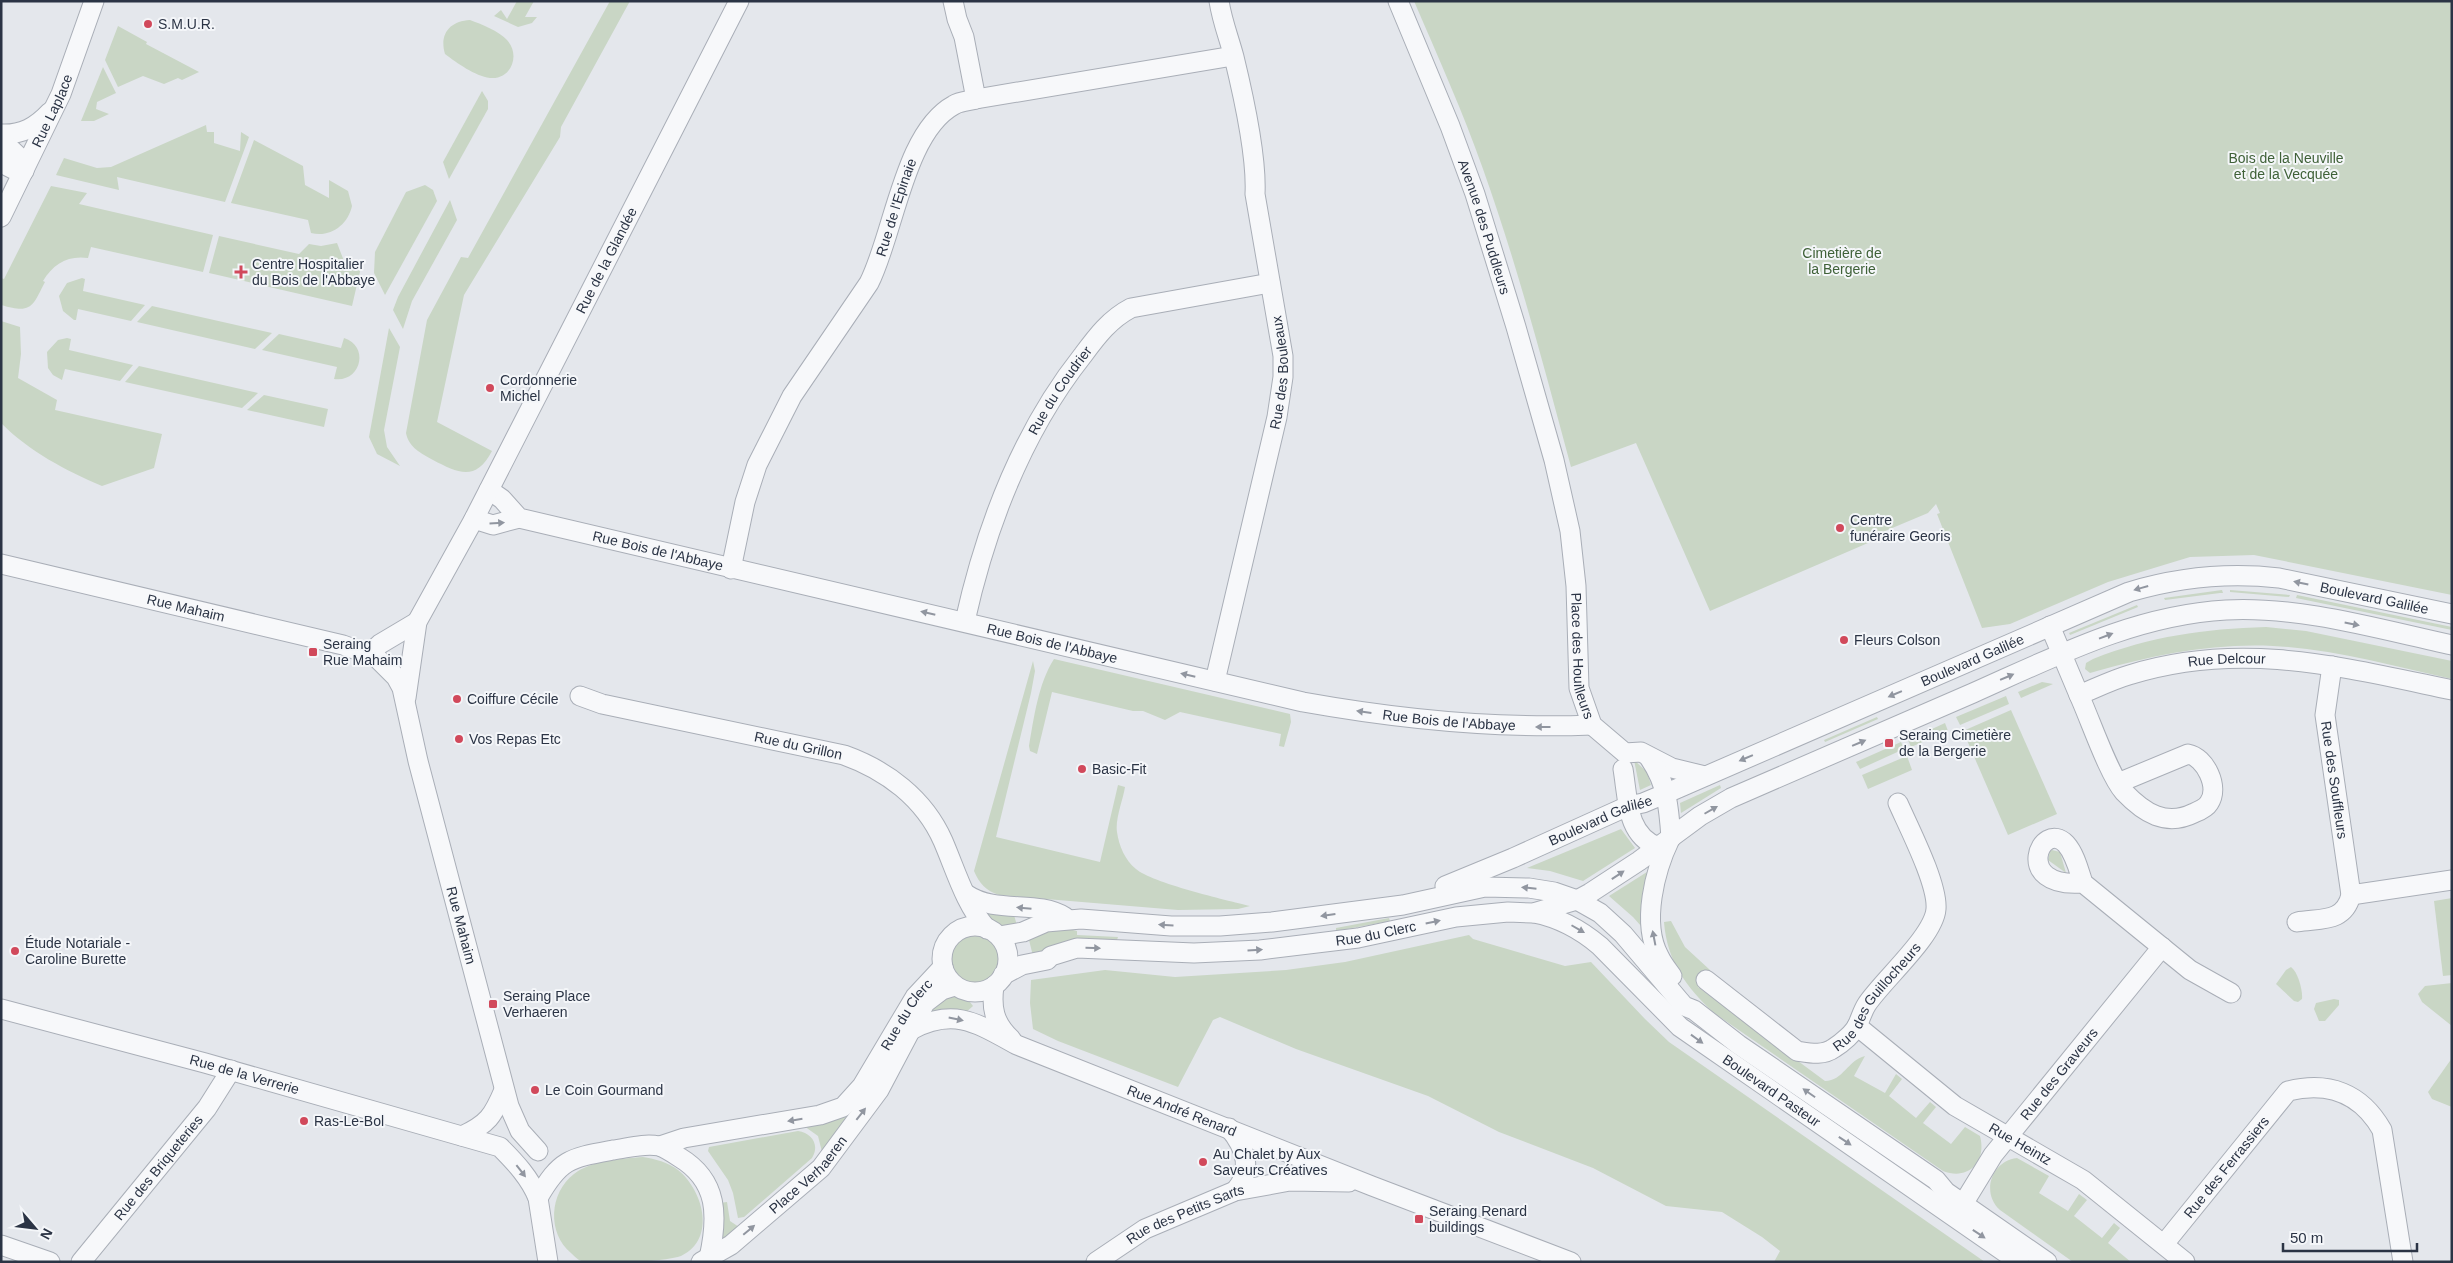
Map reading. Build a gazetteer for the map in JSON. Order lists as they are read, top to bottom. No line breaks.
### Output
{"streets":{"street":["Rue Laplace","Rue de l'Epinaie","Avenue des Puddleurs","Rue de la Glandée","Rue des Bouleaux","Rue du Coudrier","Rue Bois de l'Abbaye","Boulevard Galilée","Rue Mahaim","Place des Houilleurs","Rue Delcour","Rue du Grillon","Rue des Souffleurs","Rue du Clerc","Rue des Guillocheurs","Rue des Graveurs","Rue de la Verrerie","Boulevard Pasteur","Rue André Renard","Rue Heintz","Rue des Ferrassiers","Rue des Briqueteries","Place Verhaeren","Rue des Petits Sarts"]},"crossings":[["Rue de l'Epinaie","Rue des Bouleaux"],["Rue de l'Epinaie","Rue Bois de l'Abbaye"],["Avenue des Puddleurs","Place des Houilleurs"],["Rue de la Glandée","Rue Bois de l'Abbaye"],["Rue de la Glandée","Rue Mahaim"],["Rue des Bouleaux","Rue du Coudrier"],["Rue des Bouleaux","Rue Bois de l'Abbaye"],["Rue du Coudrier","Rue Bois de l'Abbaye"],["Rue Bois de l'Abbaye","Rue Mahaim"],["Rue Bois de l'Abbaye","Place des Houilleurs"],["Boulevard Galilée","Place des Houilleurs"],["Boulevard Galilée","Rue du Clerc"],["Rue Delcour","Rue des Souffleurs"],["Rue du Grillon","Rue du Clerc"],["Rue du Grillon","Rue André Renard"],["Rue du Clerc","Boulevard Pasteur"],["Rue du Clerc","Rue André Renard"],["Rue du Clerc","Place Verhaeren"],["Rue des Guillocheurs","Rue Heintz"],["Rue des Graveurs","Boulevard Pasteur"],["Rue des Graveurs","Rue Heintz"],["Rue de la Verrerie","Rue des Briqueteries"],["Rue André Renard","Rue des Petits Sarts"],["Rue Heintz","Rue des Ferrassiers"]],"one_way":["Rue Bois de l'Abbaye"],"parks":["Bois de la Neuville et de la Vecquée","Cimetière de la Bergerie"],"places":{"other":["S.M.U.R.","Cordonnerie Michel","Centre funéraire Georis","Fleurs Colson","Coiffure Cécile","Vos Repas Etc","Basic-Fit","Étude Notariale - Caroline Burette","Le Coin Gourmand","Ras-Le-Bol","Au Chalet by Aux Saveurs Créatives"],"health":["Centre Hospitalier du Bois de l'Abbaye"],"transit":["Seraing Rue Mahaim","Seraing Cimetière de la Bergerie","Seraing Place Verhaeren","Seraing Renard buildings"]},"scale_bar":"50 m","north":"bottom right"}
